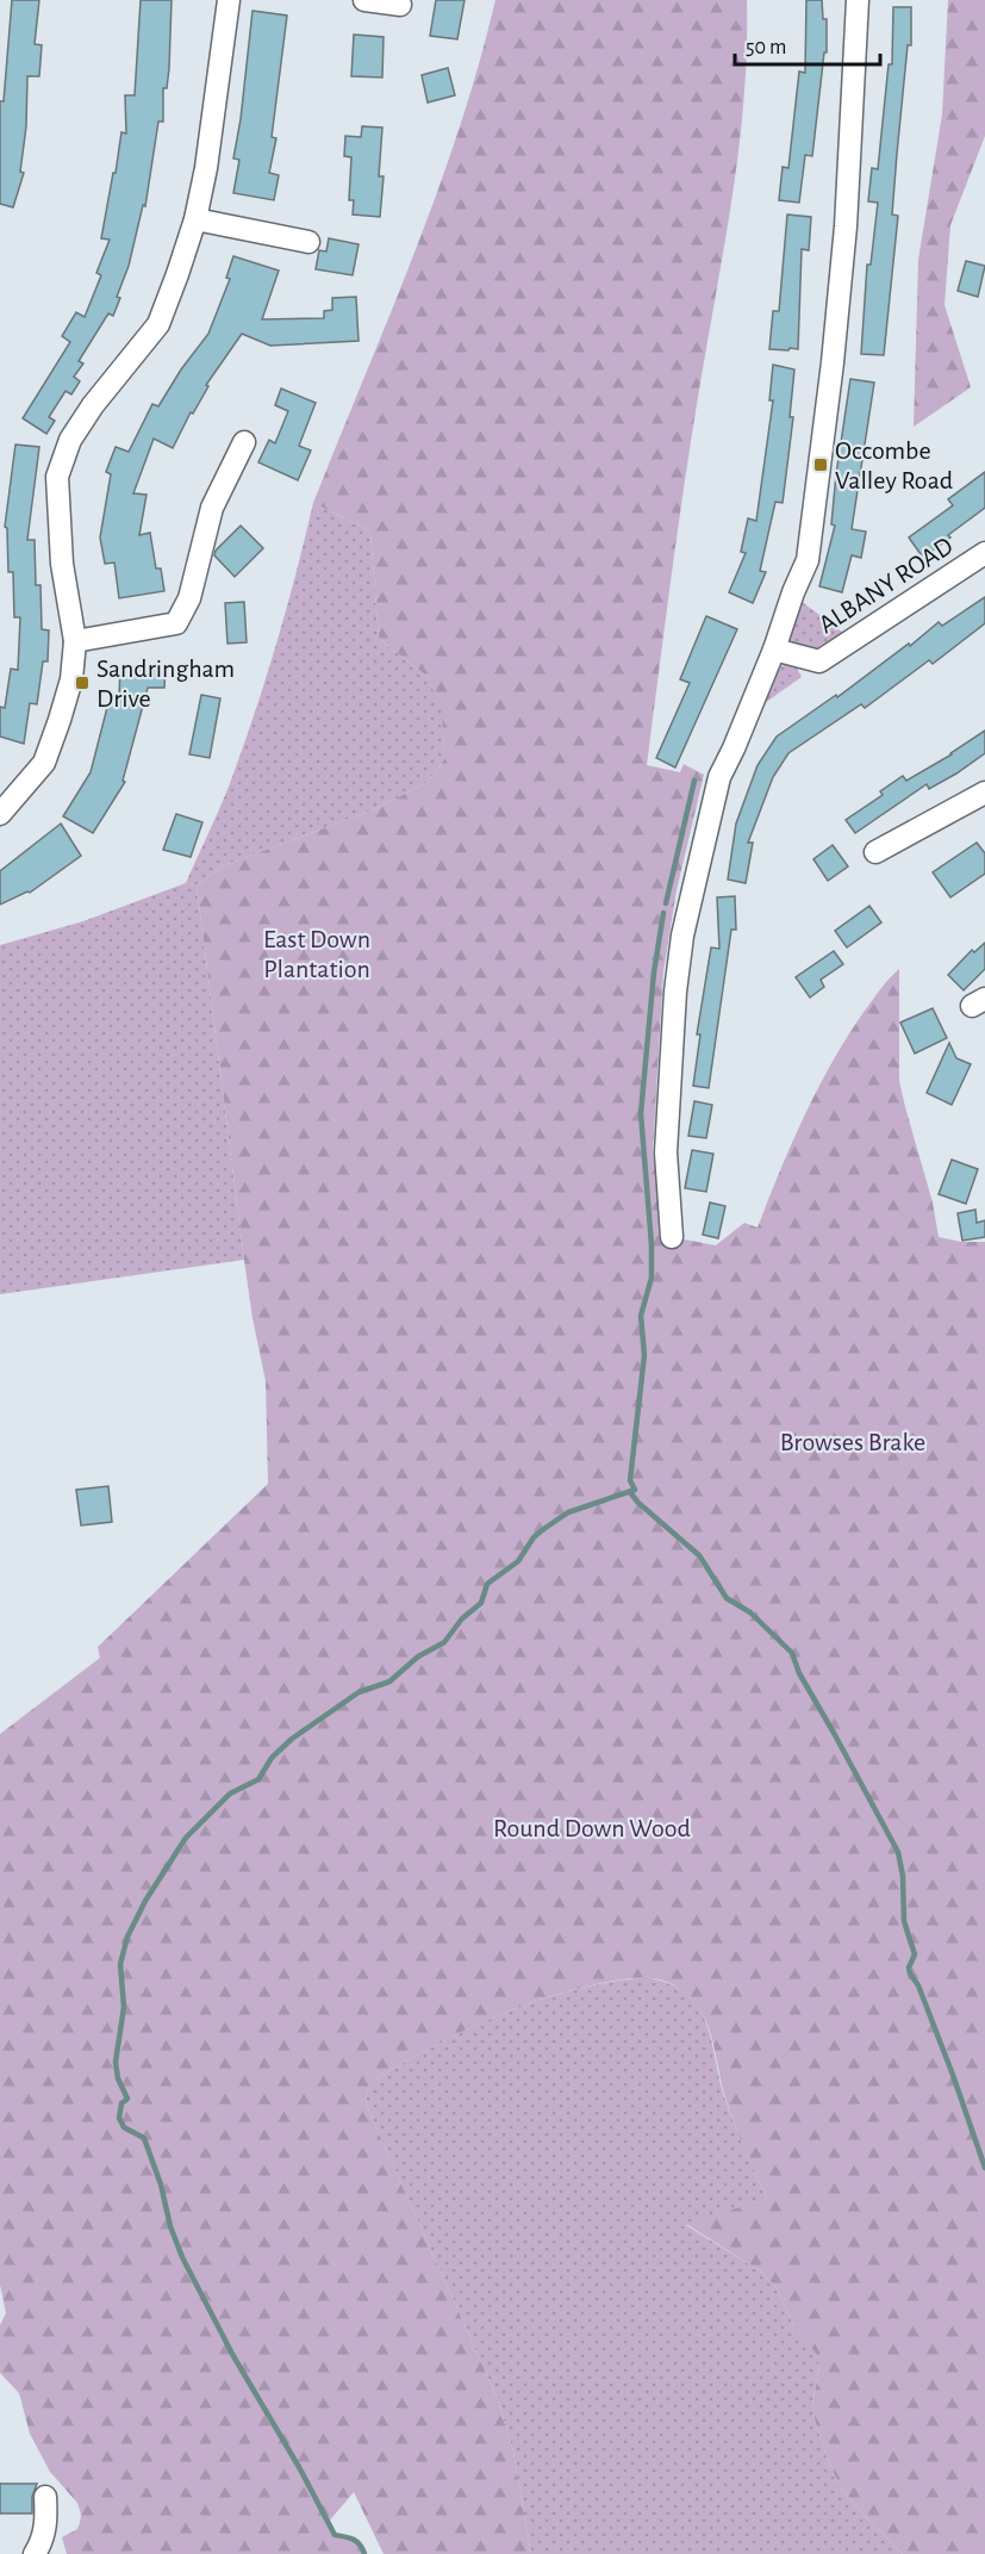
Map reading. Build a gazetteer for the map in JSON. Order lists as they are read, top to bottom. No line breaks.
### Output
{"streets":{"street":["ALBANY ROAD"]},"parks":["East Down Plantation","Browses Brake","Round Down Wood"],"places":{"transit":["Occombe Valley Road","Sandringham Drive"]},"scale_bar":"50 m"}
